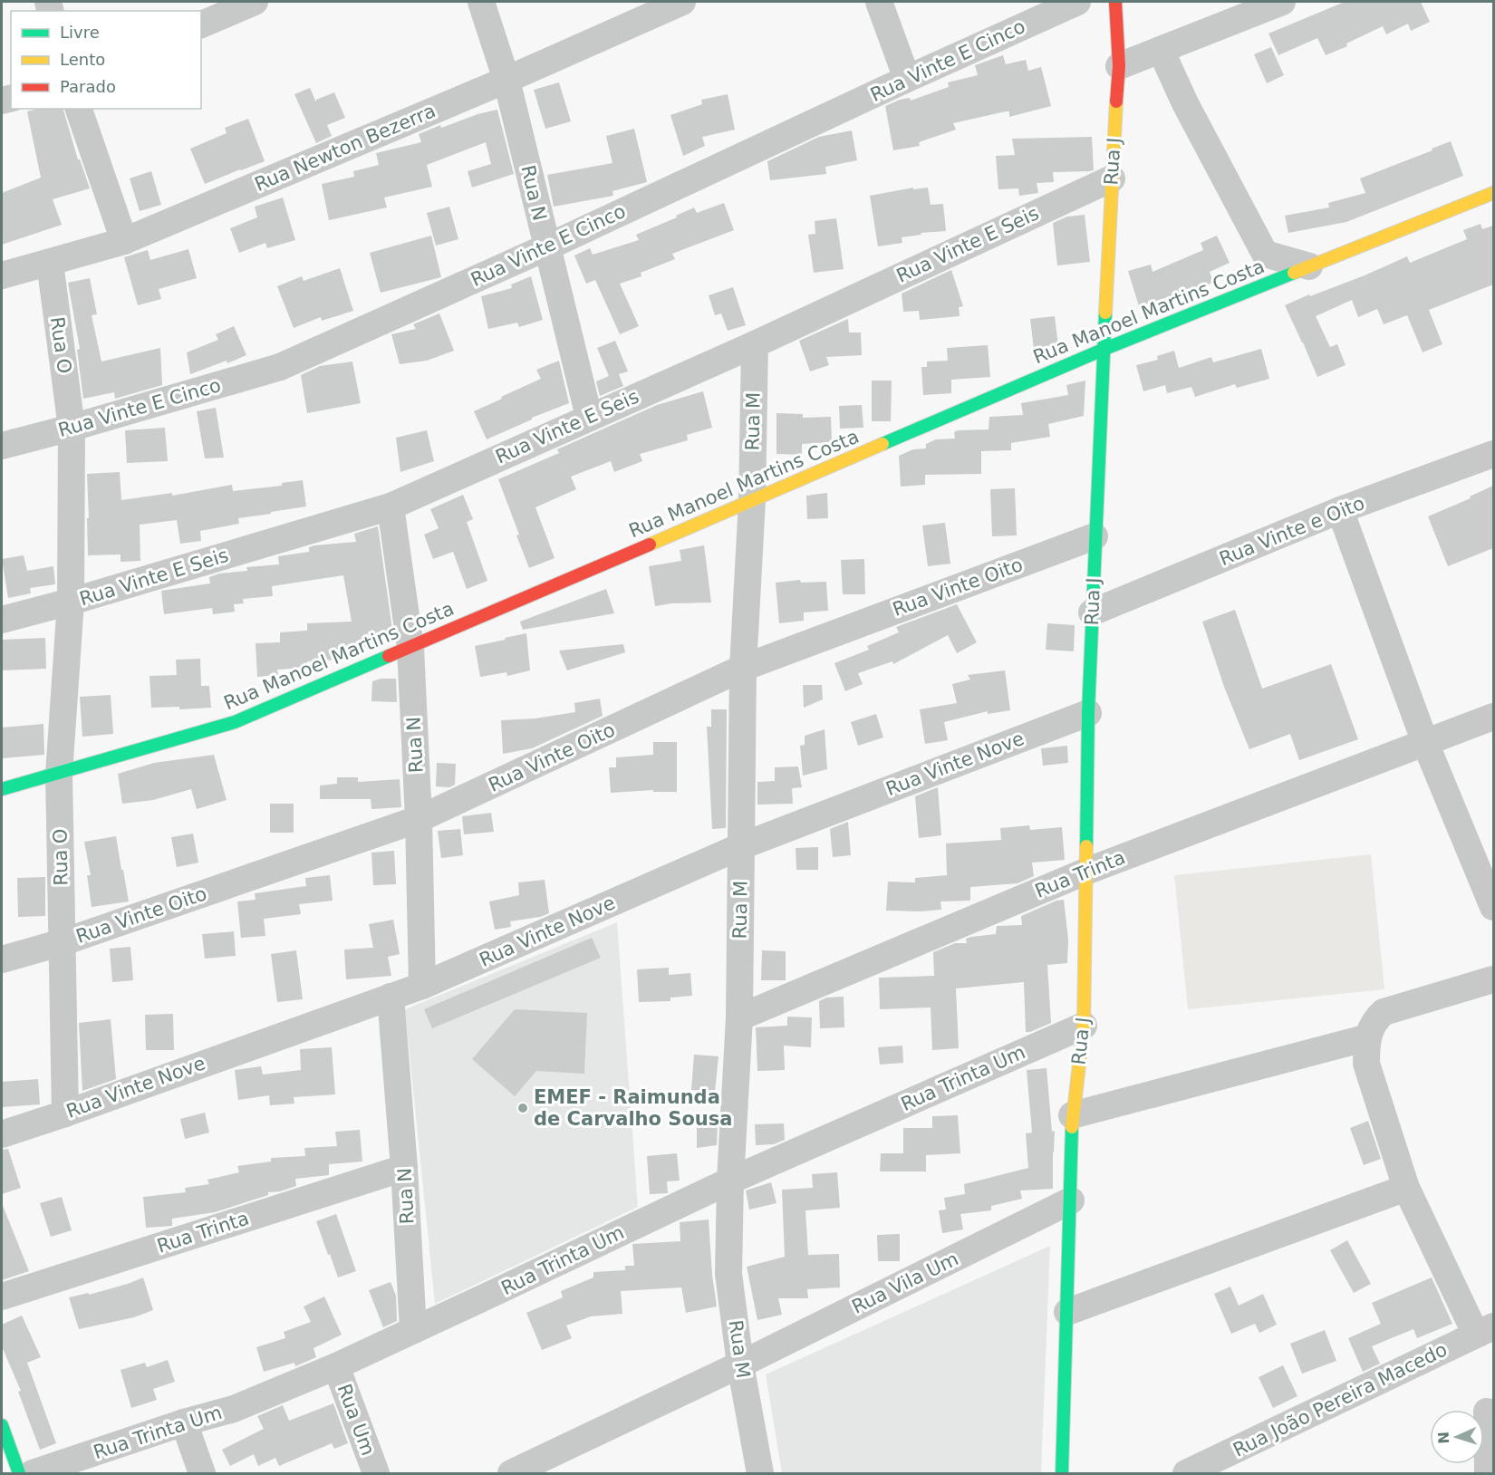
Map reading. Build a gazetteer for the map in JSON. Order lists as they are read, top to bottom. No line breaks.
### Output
{"streets":{"street":["Rua Vinte E Cinco","Rua Newton Bezerra","Rua J","Rua N","Rua Vinte E Seis","Rua Manoel Martins Costa","Rua O","Rua M","Rua Vinte e Oito","Rua Vinte Oito","Rua Vinte Nove","Rua Trinta","Rua Trinta Um","Rua Vila Um","Rua João Pereira Macedo","Rua Um"]},"crossings":[["Rua Vinte E Cinco","Rua N"],["Rua Vinte E Cinco","Rua O"],["Rua Newton Bezerra","Rua N"],["Rua Newton Bezerra","Rua O"],["Rua J","Rua Vinte E Seis"],["Rua J","Rua Manoel Martins Costa"],["Rua J","Rua Vinte e Oito"],["Rua J","Rua Vinte Oito"],["Rua J","Rua Vinte Nove"],["Rua J","Rua Trinta"],["Rua J","Rua Trinta Um"],["Rua J","Rua Vila Um"],["Rua N","Rua Vinte E Seis"],["Rua N","Rua Manoel Martins Costa"],["Rua N","Rua Vinte Oito"],["Rua N","Rua Vinte Nove"],["Rua N","Rua Trinta"],["Rua N","Rua Trinta Um"],["Rua Vinte E Seis","Rua O"],["Rua Vinte E Seis","Rua M"],["Rua Manoel Martins Costa","Rua O"],["Rua Manoel Martins Costa","Rua M"],["Rua O","Rua Vinte Oito"],["Rua O","Rua Vinte Nove"],["Rua M","Rua Vinte Oito"],["Rua M","Rua Vinte Nove"],["Rua M","Rua Trinta"],["Rua M","Rua Trinta Um"],["Rua M","Rua Vila Um"],["Rua Trinta Um","Rua Um"]],"places":["EMEF - Raimunda de Carvalho Sousa"],"legend":["Livre","Lento","Parado"],"north":"left"}
